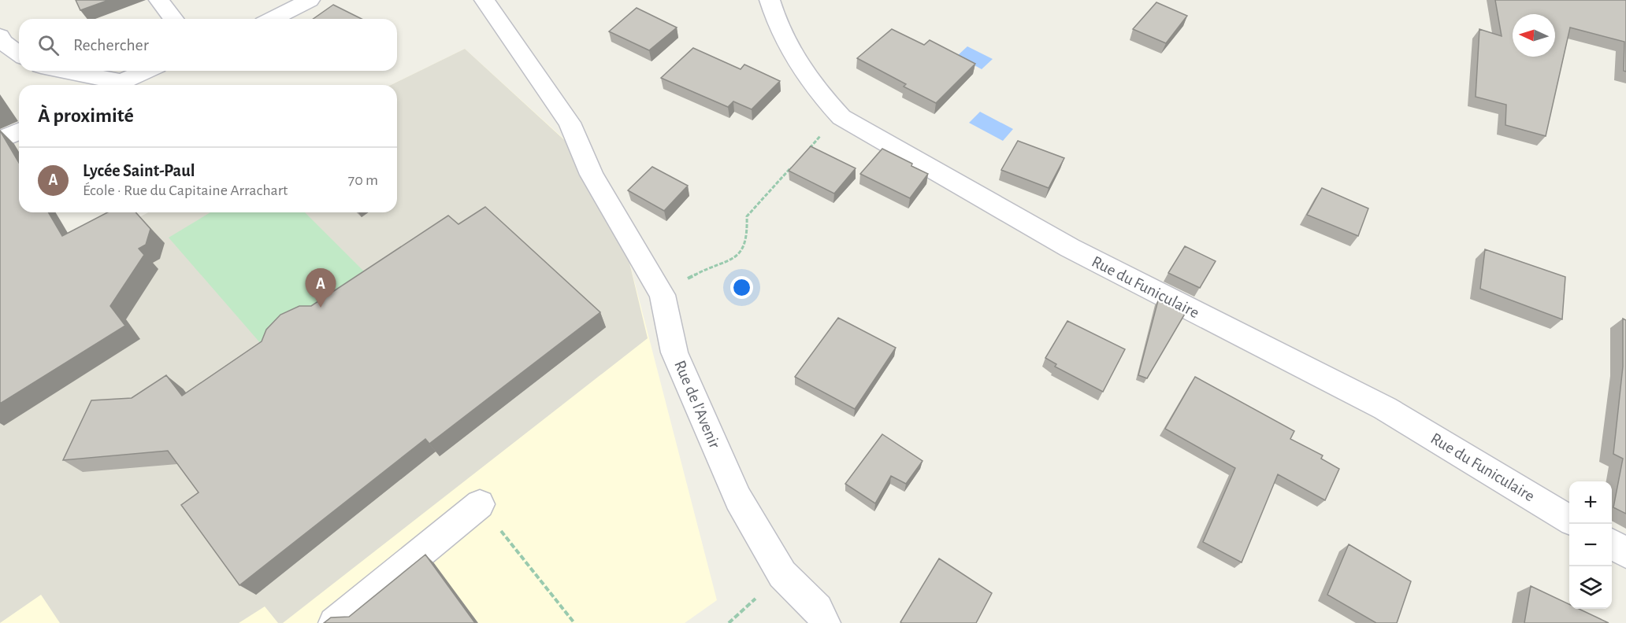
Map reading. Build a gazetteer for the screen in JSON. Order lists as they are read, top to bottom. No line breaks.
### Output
{"streets":{"street":["Rue du Funiculaire","Rue de l'Avenir"]},"north":"left","page":{"search":"Rechercher","heading":"À proximité","list":[{"mark":"A","name":"Lycée Saint-Paul","note":"École · Rue du Capitaine Arrachart","value":"70 m"}],"pins":"A","map_buttons":["+","−"]}}
